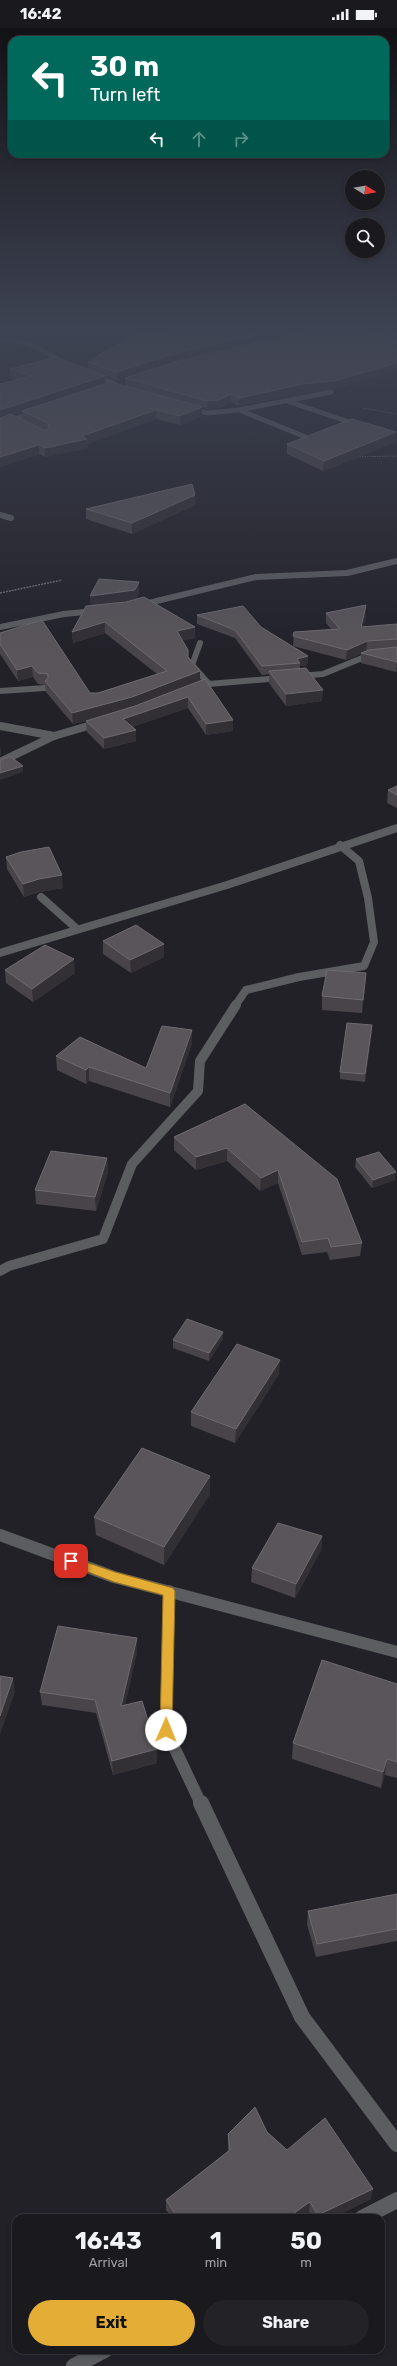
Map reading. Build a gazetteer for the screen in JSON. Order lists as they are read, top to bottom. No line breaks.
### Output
{"north":"right","page":{"status":"16:42","turn":["30 m","Turn left"],"eta":["16:43","Arrival","1","min","50","m"],"buttons":["Exit","Share"]}}
